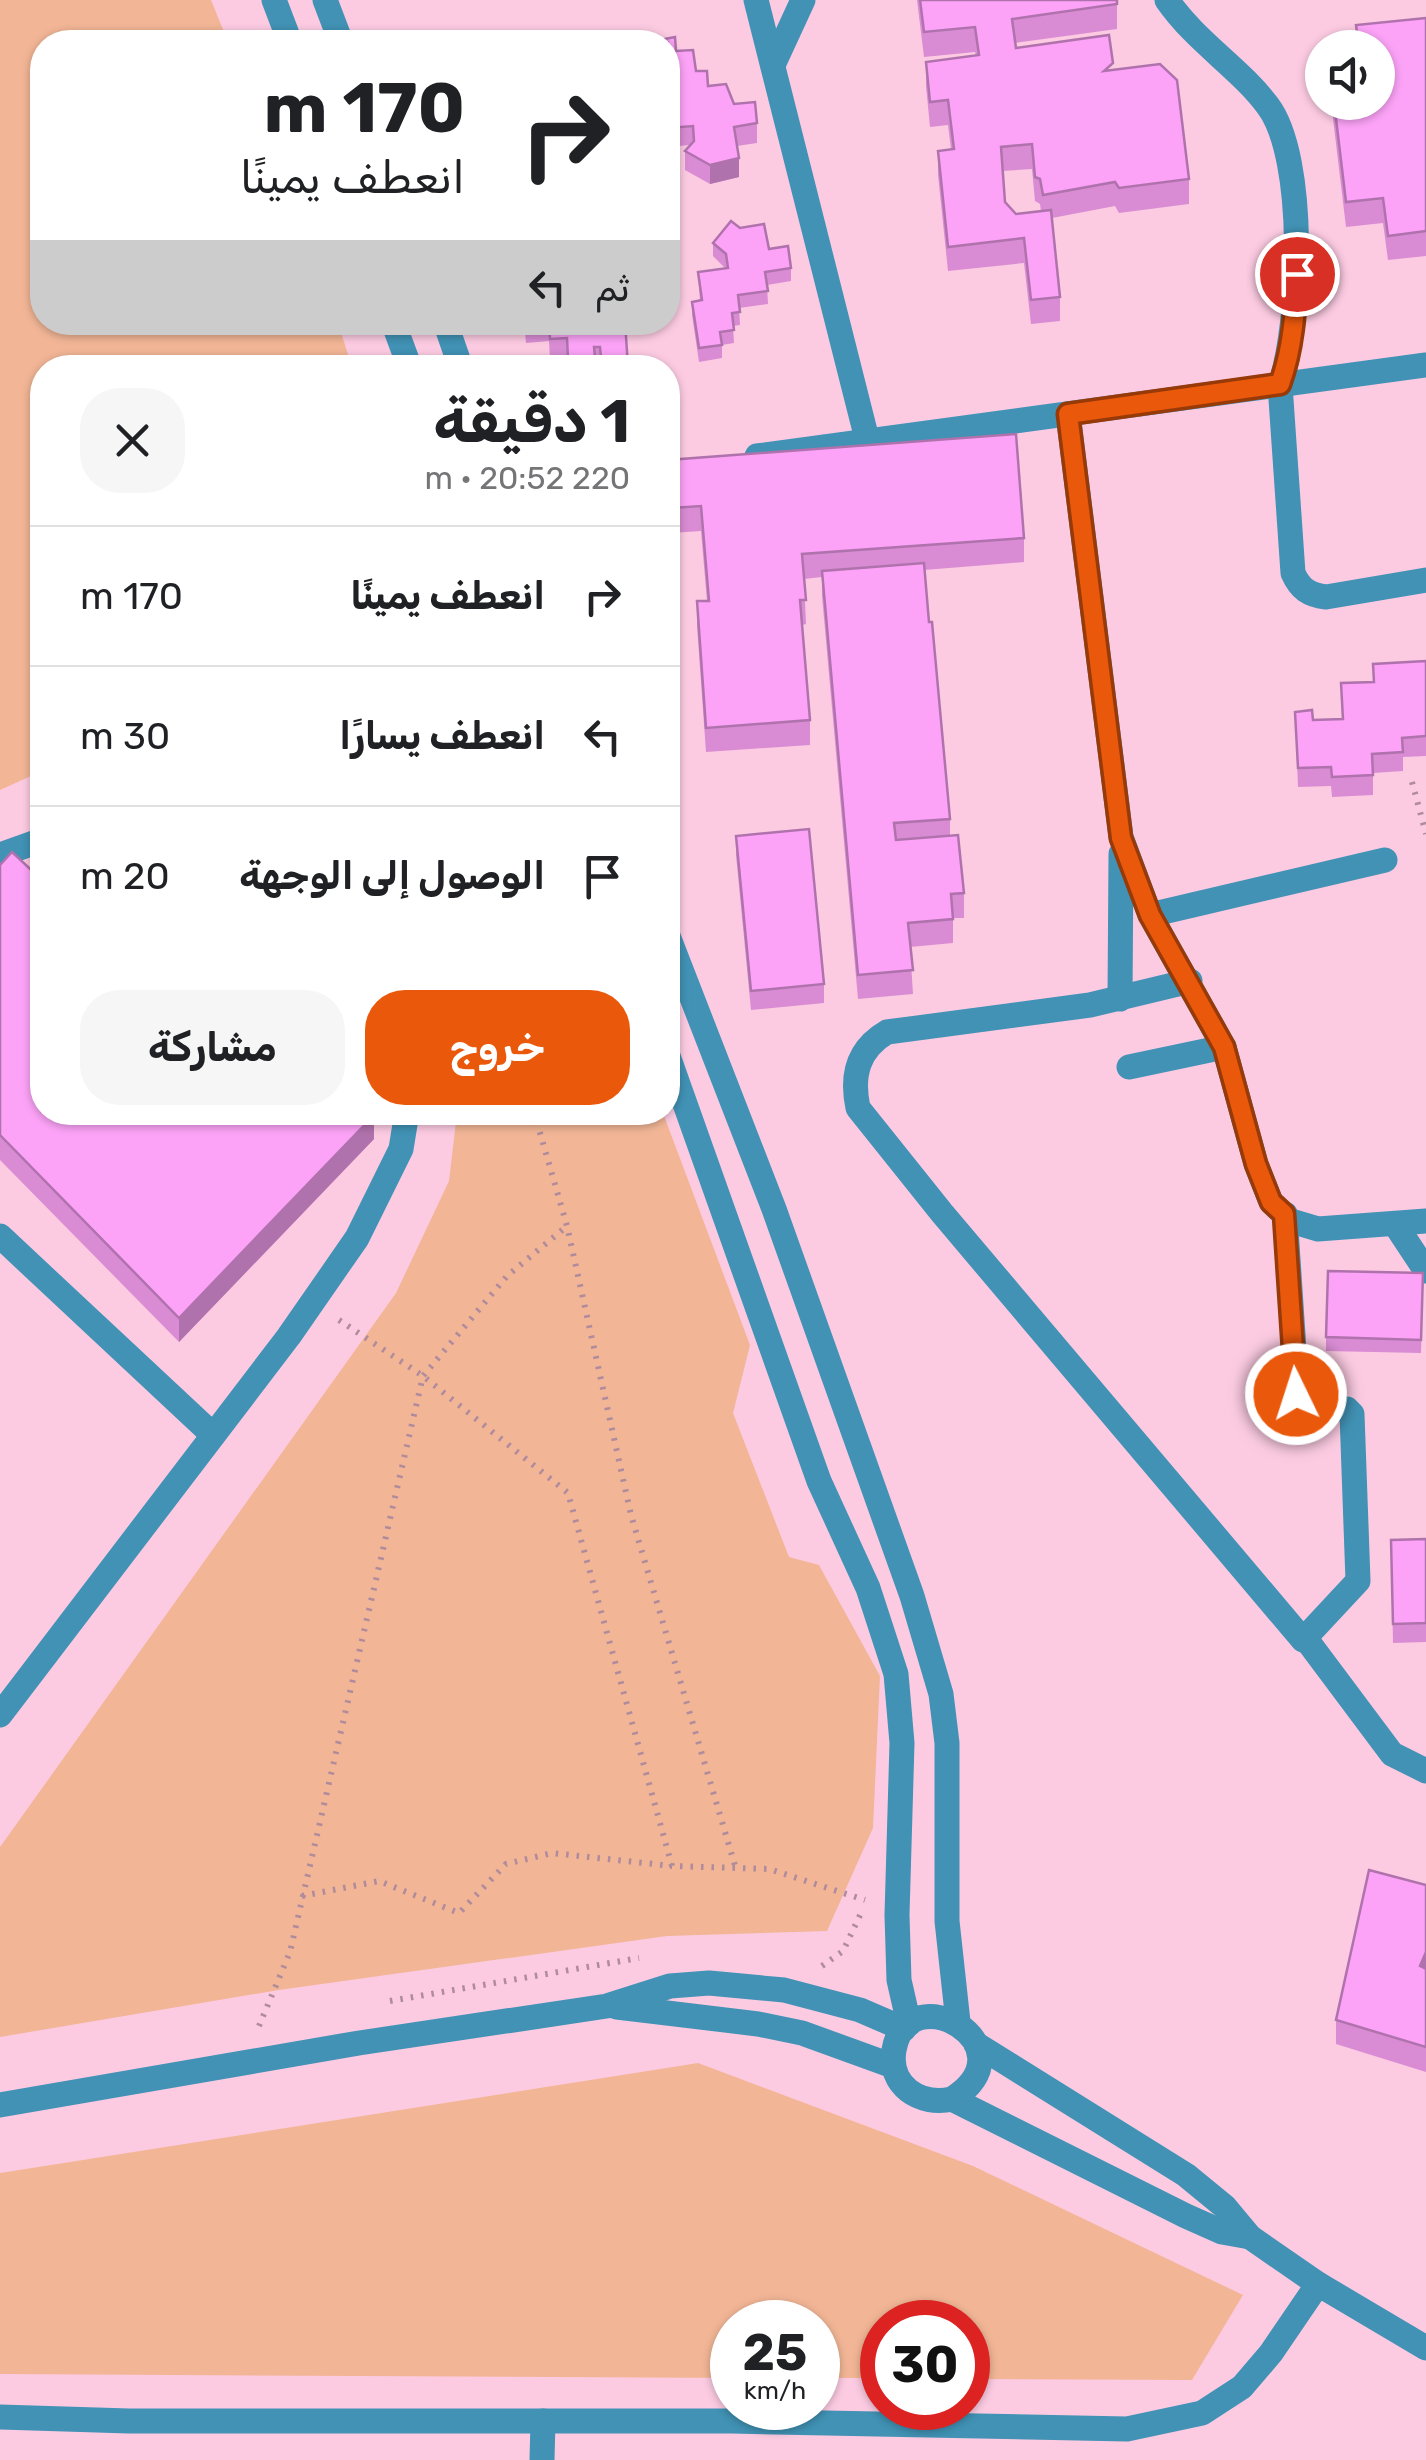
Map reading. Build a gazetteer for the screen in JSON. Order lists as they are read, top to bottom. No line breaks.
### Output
{"page":{"turn":["170 m","انعطف يمينًا"],"then":"ثم","heading":["1 دقيقة","220 m · 20:52"],"list":[{"name":"انعطف يمينًا","value":"170 m"},{"name":"انعطف يسارًا","value":"30 m"},{"name":"الوصول إلى الوجهة","value":"20 m"}],"buttons":["خروج","مشاركة"],"speed":"25 km/h","limit":"30"}}
